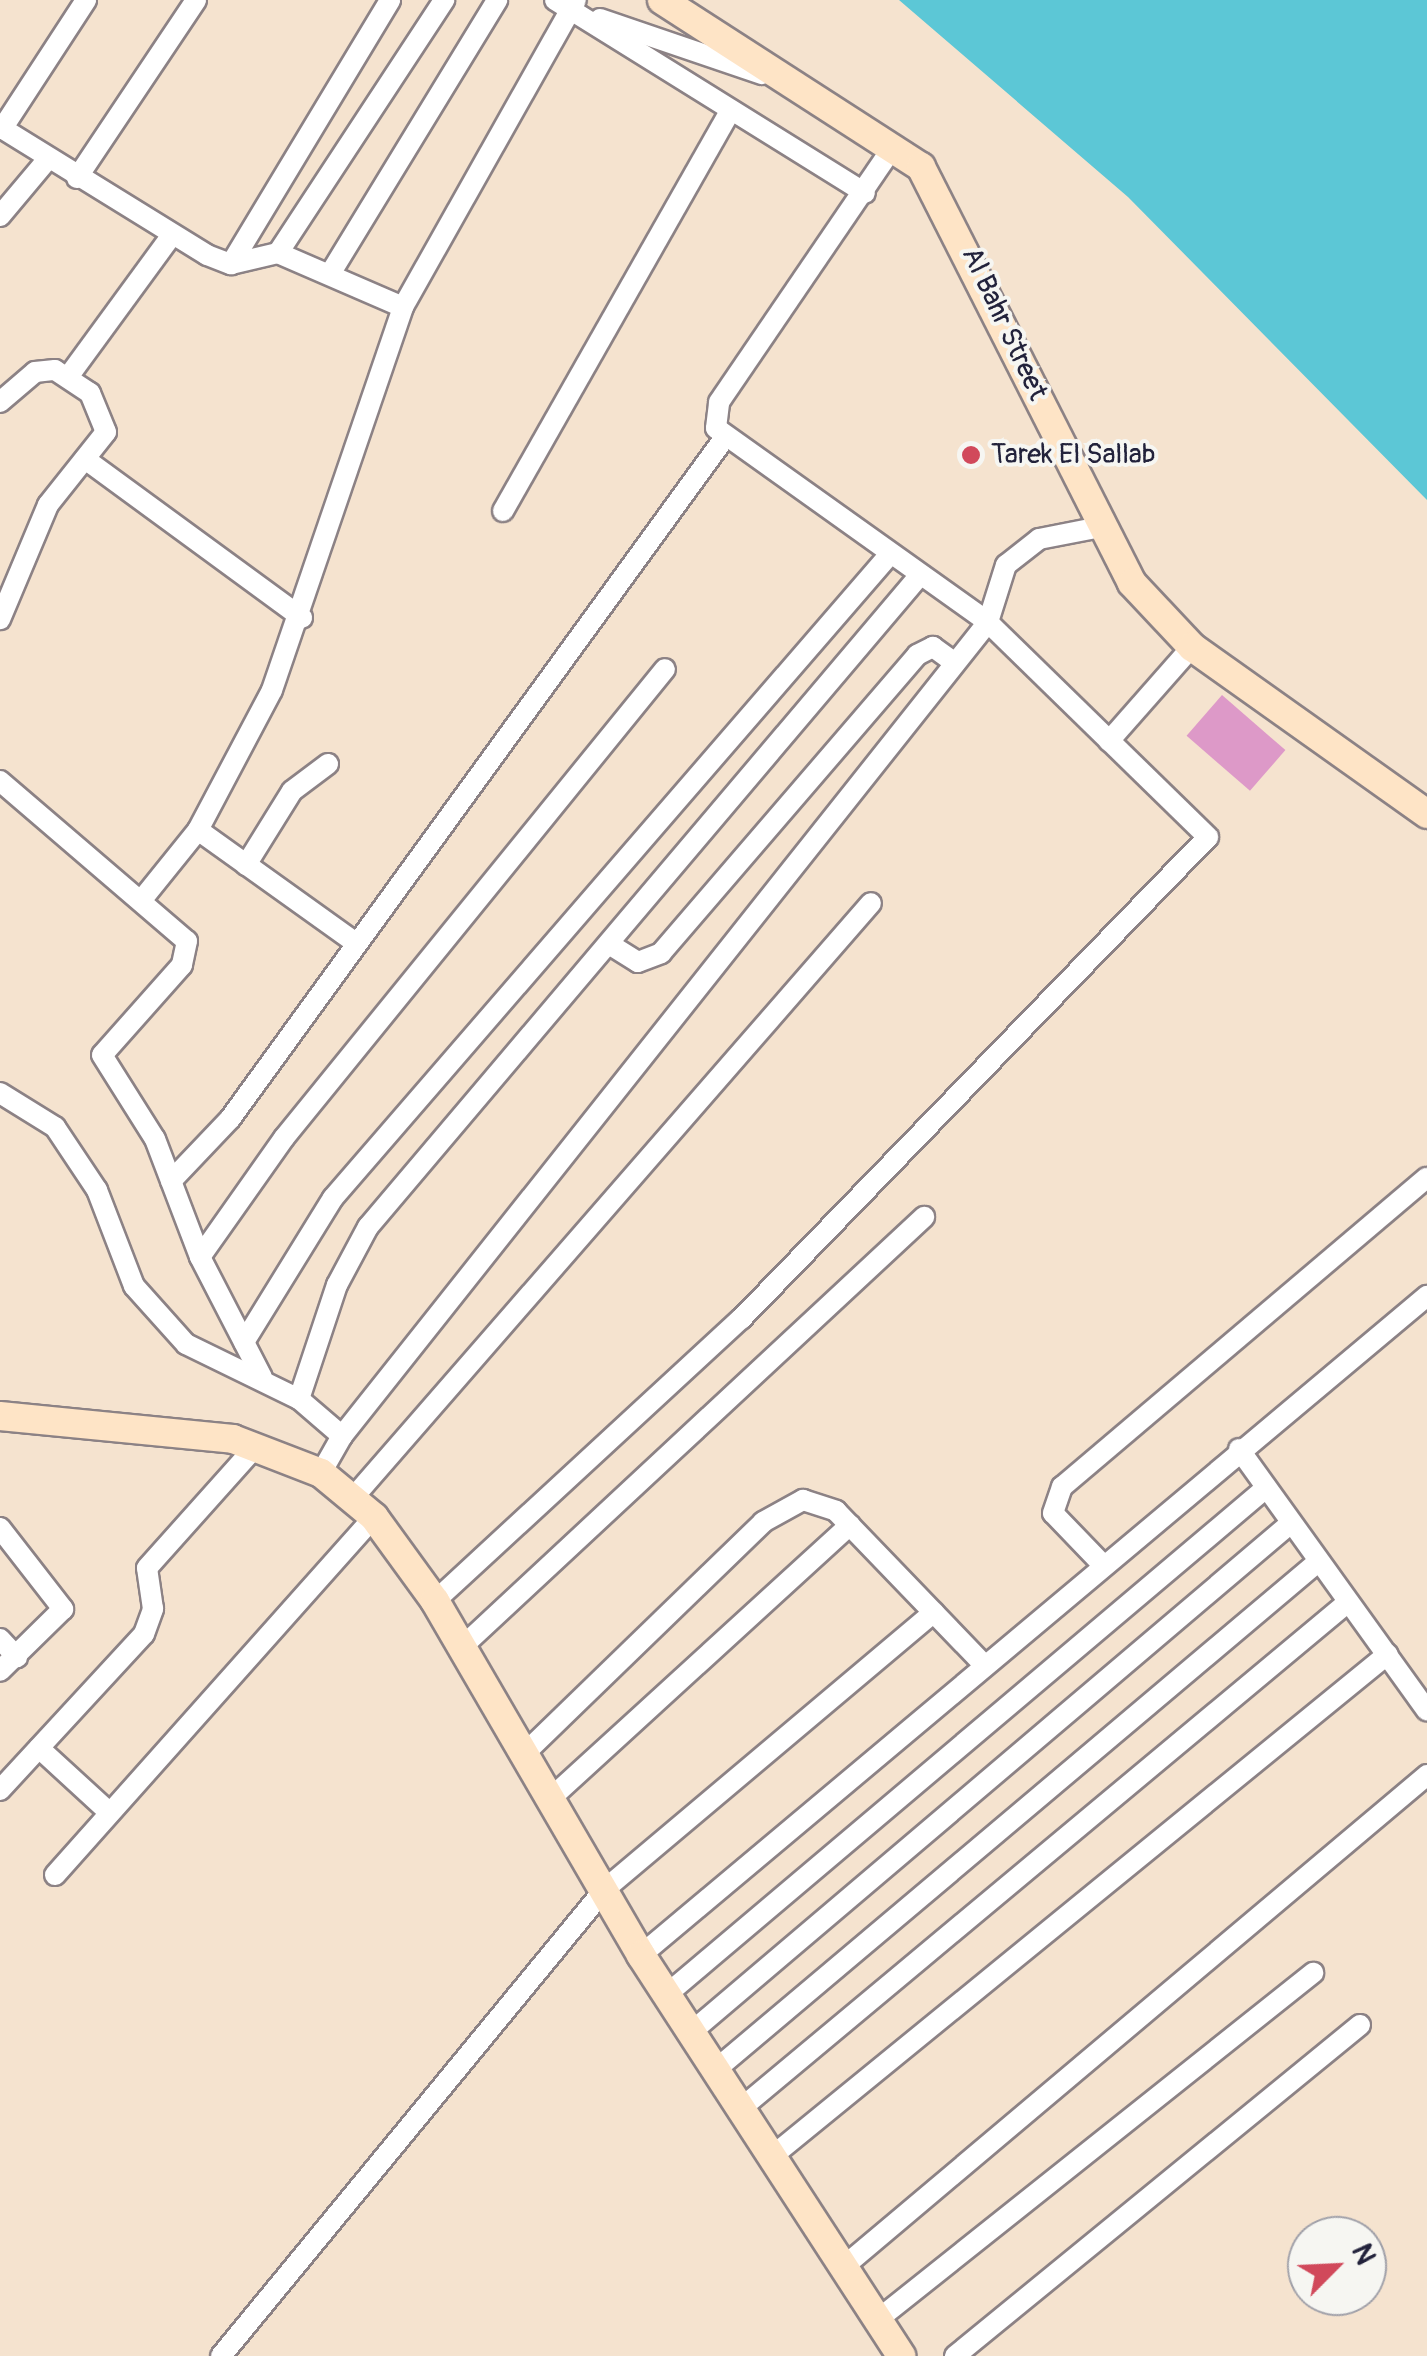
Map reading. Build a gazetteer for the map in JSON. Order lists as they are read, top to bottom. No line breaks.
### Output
{"streets":{"street":["Al Bahr Street"]},"places":["Tarek El Sallab"],"north":"top right"}
